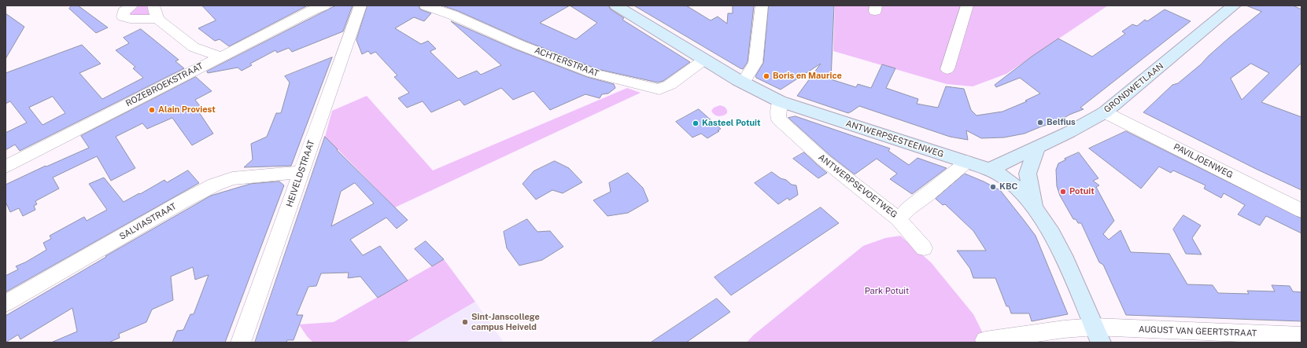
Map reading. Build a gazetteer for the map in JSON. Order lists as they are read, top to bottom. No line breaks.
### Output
{"streets":{"main road":["GRONDWETLAAN","ANTWERPSESTEENWEG"],"street":["ACHTERSTRAAT","ROZEBROEKSTRAAT","PAVILJOENWEG","HEIVELDSTRAAT","ANTWERPSEVOETWEG","SALVIASTRAAT","AUGUST VAN GEERTSTRAAT"]},"crossings":[["ACHTERSTRAAT","ANTWERPSESTEENWEG"],["GRONDWETLAAN","ANTWERPSESTEENWEG"],["GRONDWETLAAN","PAVILJOENWEG"],["ANTWERPSESTEENWEG","ANTWERPSEVOETWEG"],["ANTWERPSESTEENWEG","AUGUST VAN GEERTSTRAAT"],["HEIVELDSTRAAT","SALVIASTRAAT"]],"parks":["Park Potuit"],"places":["Boris en Maurice","Alain Proviest","Belfius","Kasteel Potuit","KBC","Potuit","Sint-Janscollege campus Heiveld"]}
